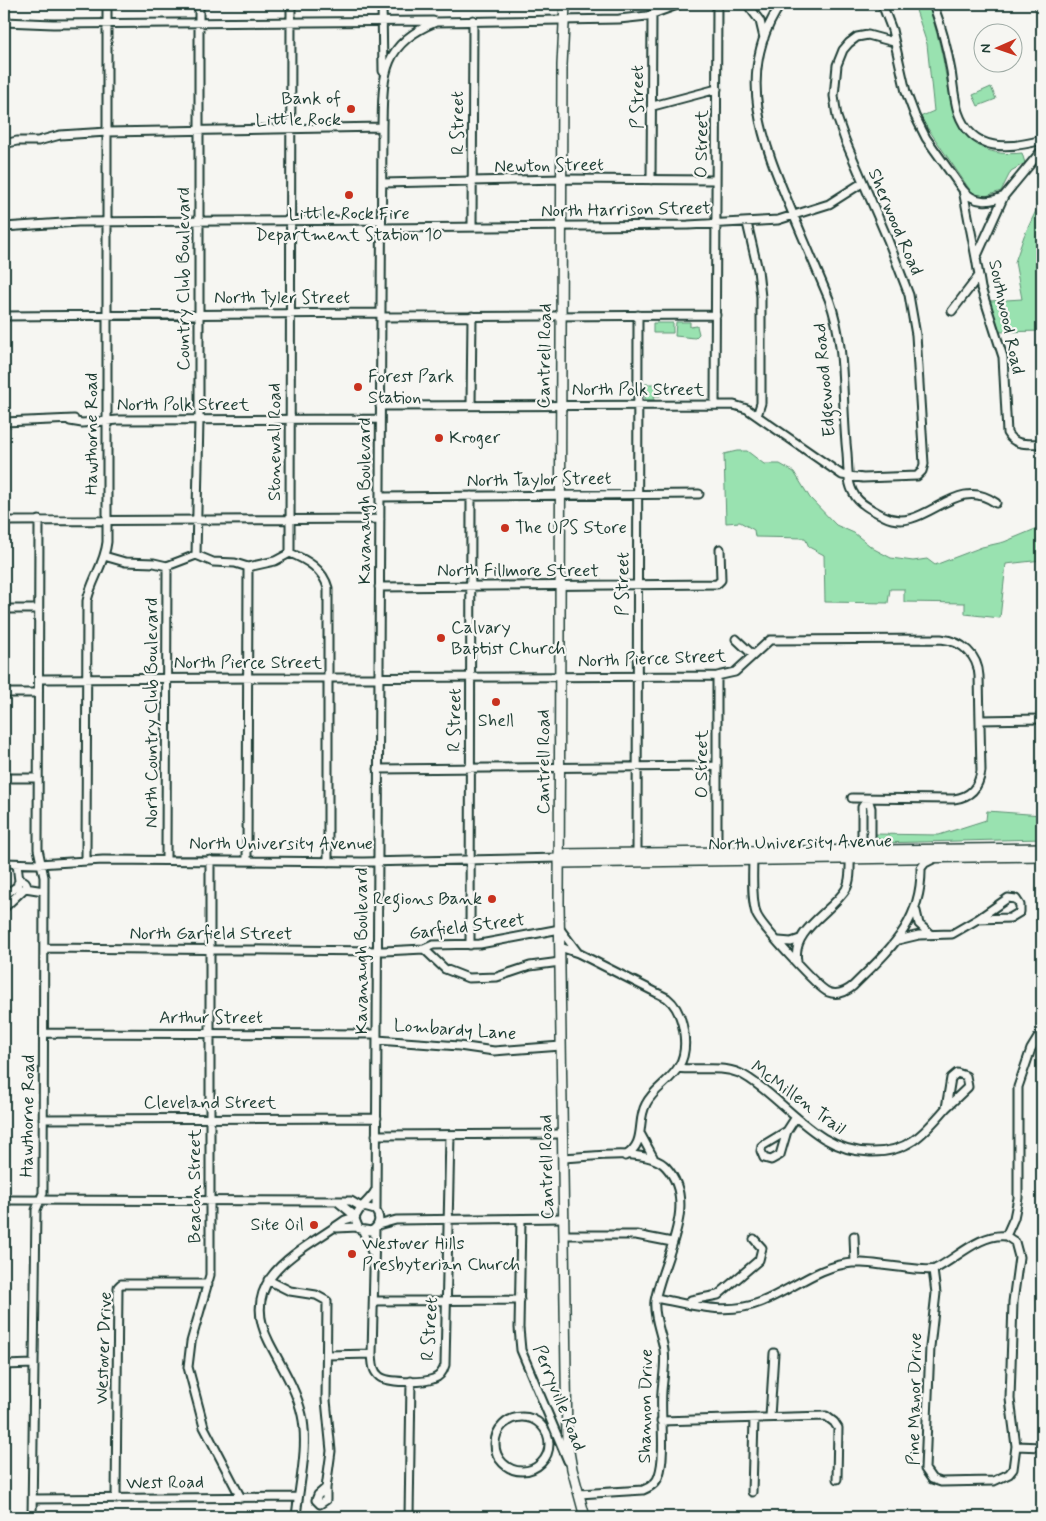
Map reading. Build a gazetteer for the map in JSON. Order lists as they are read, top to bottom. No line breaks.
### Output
{"streets":{"main road":["Cantrell Road","North University Avenue"],"street":["P Street","R Street","O Street","Newton Street","North Harrison Street","Sherwood Road","Country Club Boulevard","North Tyler Street","Southwood Road","Edgewood Road","North Polk Street","Hawthorne Road","Stonewall Road","North Taylor Street","Kavanaugh Boulevard","North Fillmore Street","North Pierce Street","North Country Club Boulevard","Garfield Street","North Garfield Street","Arthur Street","Lombardy Lane","McMillen Trail","Cleveland Street","Beacon Street","Westover Drive","Perryville Road","Pine Manor Drive","Shannon Drive","West Road"]},"crossings":[["P Street","Newton Street"],["P Street","North Tyler Street"],["P Street","North Polk Street"],["P Street","North Taylor Street"],["P Street","Kavanaugh Boulevard"],["P Street","North Fillmore Street"],["P Street","North Pierce Street"],["P Street","North University Avenue"],["R Street","Newton Street"],["R Street","North Harrison Street"],["R Street","North Taylor Street"],["R Street","Kavanaugh Boulevard"],["R Street","North Fillmore Street"],["R Street","North Pierce Street"],["R Street","North University Avenue"],["R Street","Garfield Street"],["O Street","Newton Street"],["O Street","North Harrison Street"],["O Street","North Tyler Street"],["O Street","North Polk Street"],["O Street","North Pierce Street"],["O Street","North University Avenue"],["Newton Street","Cantrell Road"],["Newton Street","Kavanaugh Boulevard"],["North Harrison Street","Sherwood Road"],["North Harrison Street","Country Club Boulevard"],["North Harrison Street","Cantrell Road"],["North Harrison Street","Edgewood Road"],["North Harrison Street","Hawthorne Road"],["North Harrison Street","Stonewall Road"],["North Harrison Street","Kavanaugh Boulevard"],["Sherwood Road","Edgewood Road"],["Sherwood Road","North Polk Street"],["Country Club Boulevard","North Tyler Street"],["Country Club Boulevard","North Polk Street"],["North Tyler Street","Cantrell Road"],["North Tyler Street","Hawthorne Road"],["North Tyler Street","Stonewall Road"],["North Tyler Street","Kavanaugh Boulevard"],["Cantrell Road","North Polk Street"],["Cantrell Road","North Taylor Street"],["Cantrell Road","Kavanaugh Boulevard"],["Cantrell Road","North Fillmore Street"],["Cantrell Road","North Pierce Street"],["Cantrell Road","North University Avenue"],["Cantrell Road","Garfield Street"],["Cantrell Road","Lombardy Lane"],["Cantrell Road","Perryville Road"],["Cantrell Road","Shannon Drive"],["Edgewood Road","North Polk Street"],["North Polk Street","Hawthorne Road"],["North Polk Street","Stonewall Road"],["North Polk Street","Kavanaugh Boulevard"],["Hawthorne Road","North Pierce Street"],["Hawthorne Road","North University Avenue"],["Hawthorne Road","North Garfield Street"],["Hawthorne Road","Arthur Street"],["Hawthorne Road","Cleveland Street"],["Hawthorne Road","West Road"],["North Taylor Street","Kavanaugh Boulevard"],["Kavanaugh Boulevard","North Fillmore Street"],["Kavanaugh Boulevard","North Pierce Street"],["Kavanaugh Boulevard","North University Avenue"],["Kavanaugh Boulevard","Garfield Street"],["Kavanaugh Boulevard","North Garfield Street"],["Kavanaugh Boulevard","Arthur Street"],["Kavanaugh Boulevard","Lombardy Lane"],["Kavanaugh Boulevard","Cleveland Street"],["North Pierce Street","North Country Club Boulevard"],["North Country Club Boulevard","North University Avenue"],["North University Avenue","Beacon Street"],["Garfield Street","North Garfield Street"],["North Garfield Street","Beacon Street"],["Arthur Street","Lombardy Lane"],["Arthur Street","Beacon Street"],["Cleveland Street","Beacon Street"],["Beacon Street","Westover Drive"],["Beacon Street","West Road"],["Westover Drive","West Road"]],"places":["Bank of Little Rock","Little Rock Fire Department Station 10","Forest Park Station","Kroger","The UPS Store","Calvary Baptist Church","Shell","Regions Bank","Site Oil","Westover Hills Presbyterian Church"],"north":"left"}
